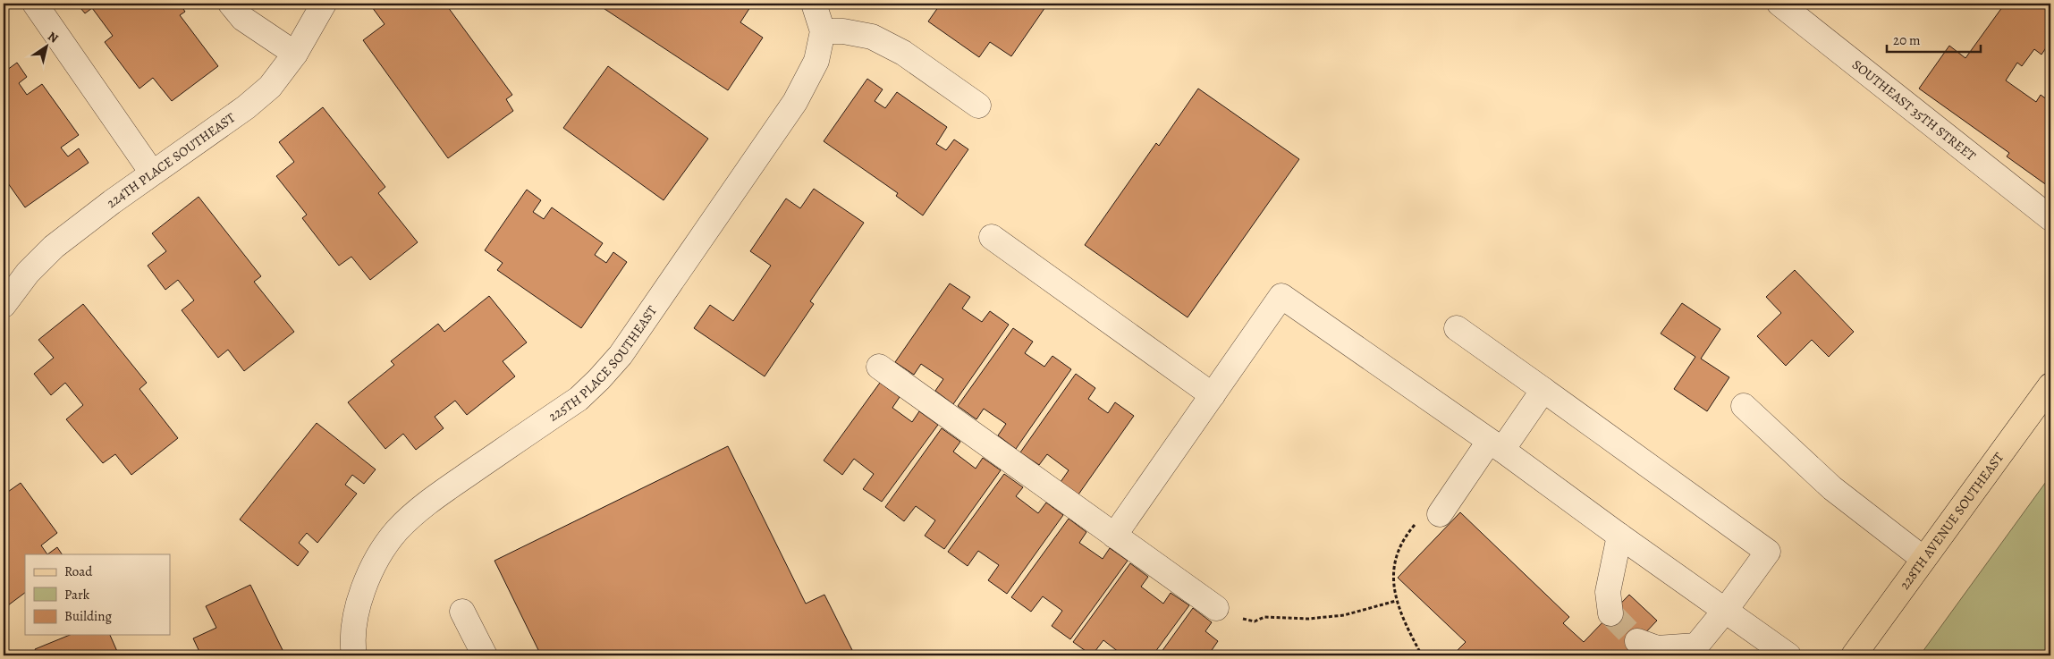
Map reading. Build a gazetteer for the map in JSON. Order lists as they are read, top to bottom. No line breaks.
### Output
{"streets":{"main road":["228TH AVENUE SOUTHEAST"],"street":["SOUTHEAST 35TH STREET","224TH PLACE SOUTHEAST","225TH PLACE SOUTHEAST"]},"legend":["Road","Park","Building"],"scale_bar":"20 m","north":"top right"}
